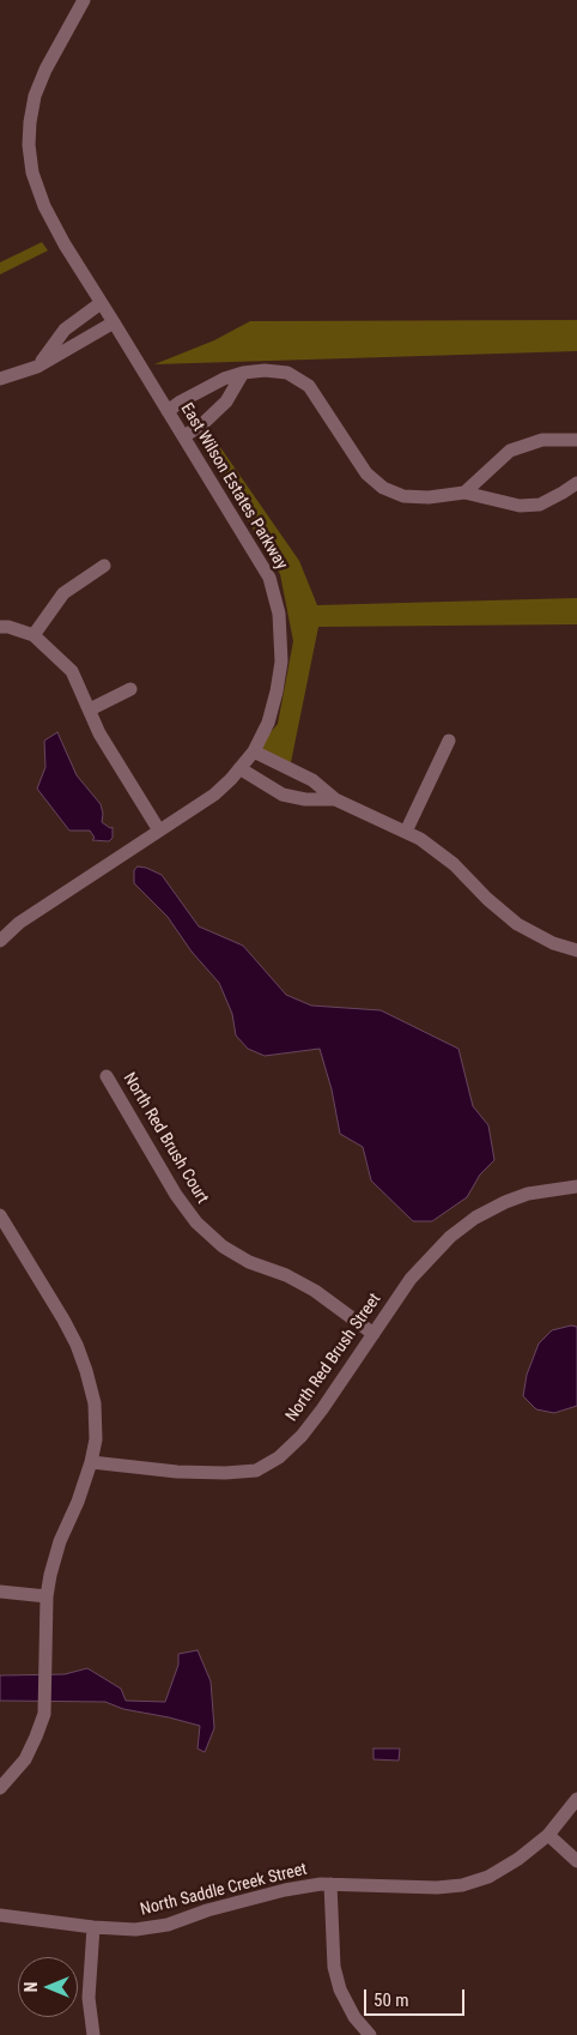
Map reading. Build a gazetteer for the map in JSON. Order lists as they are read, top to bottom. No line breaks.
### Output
{"streets":{"street":["East Wilson Estates Parkway","North Red Brush Court","North Red Brush Street","North Saddle Creek Street"]},"crossings":[["North Red Brush Court","North Red Brush Street"]],"scale_bar":"50 m","north":"left"}
